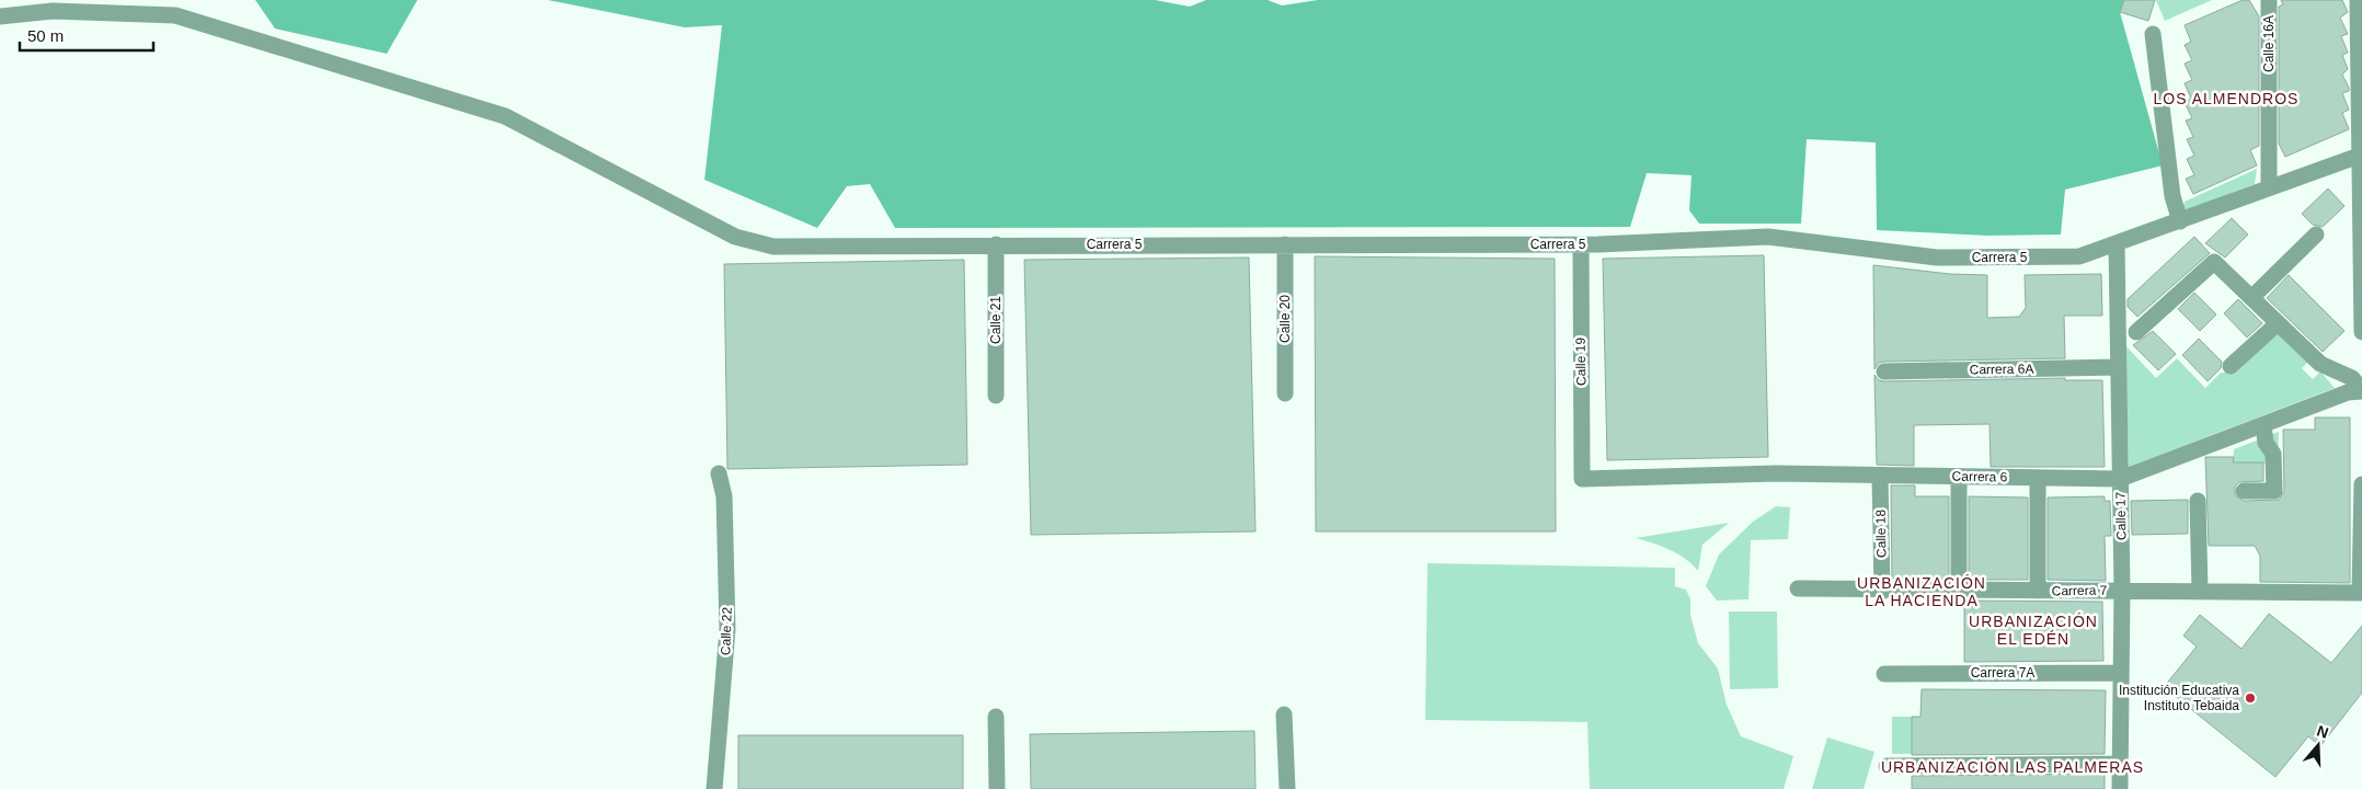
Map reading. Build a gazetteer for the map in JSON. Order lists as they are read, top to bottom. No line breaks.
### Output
{"streets":{"street":["Calle 16A","Carrera 5","Calle 20","Calle 21","Calle 19","Carrera 6A","Carrera 6","Calle 17","Calle 18","Carrera 7","Calle 22","Carrera 7A"]},"crossings":[["Calle 16A","Carrera 5"],["Carrera 5","Calle 20"],["Carrera 5","Calle 21"],["Carrera 5","Calle 19"],["Carrera 5","Calle 17"],["Calle 19","Carrera 6"],["Carrera 6A","Calle 17"],["Carrera 6","Calle 17"],["Carrera 6","Calle 18"],["Calle 17","Carrera 7"],["Calle 17","Carrera 7A"],["Calle 18","Carrera 7"]],"districts":["LOS ALMENDROS","URBANIZACIÓN LA HACIENDA","URBANIZACIÓN EL EDÉN","URBANIZACIÓN LAS PALMERAS"],"places":["Institución Educativa Instituto Tebaida"],"scale_bar":"50 m","north":"top"}
